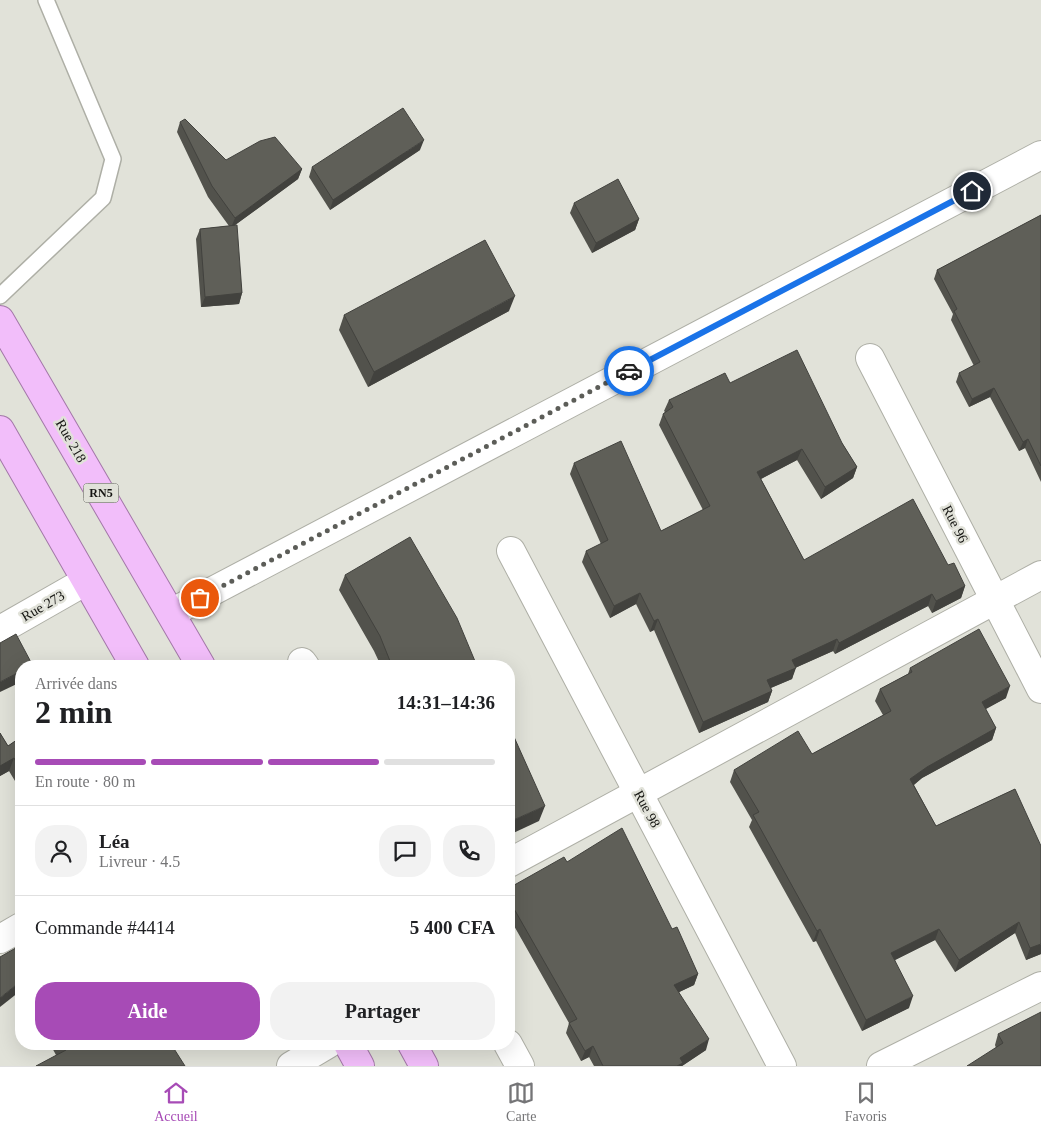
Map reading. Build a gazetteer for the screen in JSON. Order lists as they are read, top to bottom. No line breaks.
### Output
{"streets":{"highway":["Rue 218","RN5"],"street":["Rue 96","Rue 273","Rue 98"]},"page":{"heading":["2 min","Arrivée dans","14:31–14:36"],"panel":["Léa","Livreur · 4.5","Commande #4414","5 400 CFA"],"bar":"En route · 80 m","buttons":["Aide","Partager"],"tabs":["Accueil","Carte","Favoris"]}}
